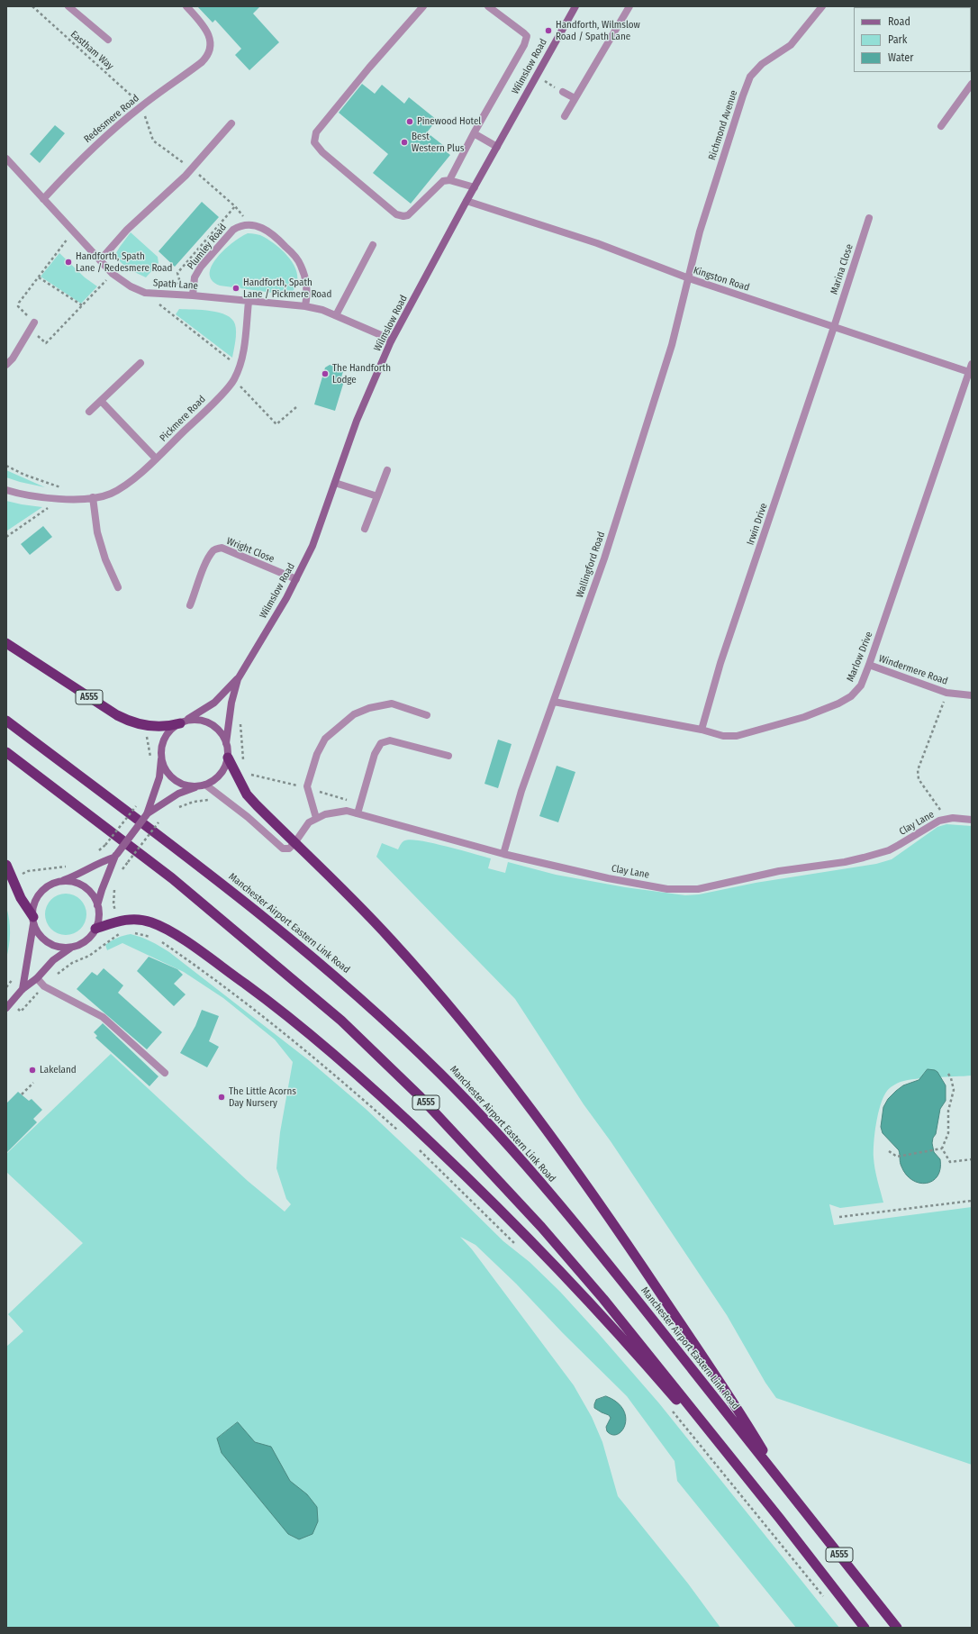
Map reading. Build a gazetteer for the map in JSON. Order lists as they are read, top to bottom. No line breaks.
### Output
{"streets":{"highway":["A555","Manchester Airport Eastern Link Road"],"main road":["Wilmslow Road"],"street":["Redesmere Road","Richmond Avenue","Plumley Road","Marina Close","Kingston Road","Spath Lane","Pickmere Road","Irwin Drive","Wright Close","Wallingford Road","Marlow Drive","Windermere Road","Clay Lane"],"path":["Eastham Way"]},"crossings":[["Eastham Way","Redesmere Road"],["Wilmslow Road","Kingston Road"],["Wilmslow Road","Spath Lane"],["Wilmslow Road","Wright Close"],["Wilmslow Road","A555"],["Redesmere Road","Spath Lane"],["Richmond Avenue","Kingston Road"],["Richmond Avenue","Wallingford Road"],["Plumley Road","Spath Lane"],["Marina Close","Kingston Road"],["Marina Close","Irwin Drive"],["Kingston Road","Irwin Drive"],["Kingston Road","Wallingford Road"],["Kingston Road","Marlow Drive"],["Spath Lane","Pickmere Road"],["Irwin Drive","Marlow Drive"],["Wallingford Road","Marlow Drive"],["Wallingford Road","Clay Lane"],["Marlow Drive","Windermere Road"]],"places":["Handforth, Wilmslow Road / Spath Lane","Pinewood Hotel","Best Western Plus","Handforth, Spath Lane / Redesmere Road","Handforth, Spath Lane / Pickmere Road","The Handforth Lodge","Lakeland","The Little Acorns Day Nursery"],"legend":["Road","Park","Water"]}
